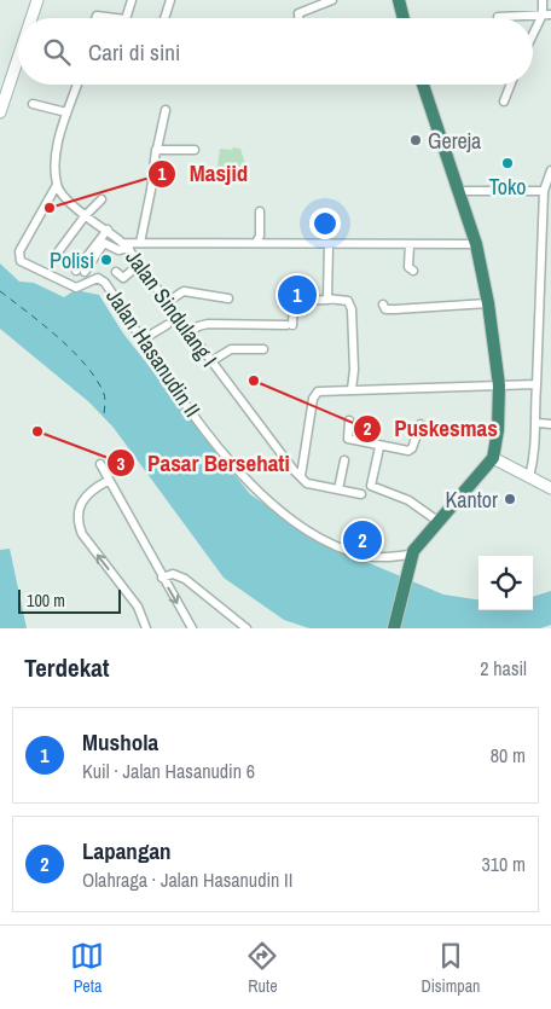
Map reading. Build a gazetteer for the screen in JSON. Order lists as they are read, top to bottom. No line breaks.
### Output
{"streets":{"street":["Jalan Sindulang I","Jalan Hasanudin II"]},"crossings":[["Jalan Sindulang I","Jalan Hasanudin II"]],"places":["Gereja","Toko","Masjid","Polisi","Puskesmas","Pasar Bersehati","Kantor"],"scale_bar":"100 m","page":{"search":"Cari di sini","pins":["1","2"],"scale":"100 m","heading":["Terdekat","2 hasil"],"list":[{"mark":"1","name":"Mushola","note":"Kuil · Jalan Hasanudin 6","value":"80 m"},{"mark":"2","name":"Lapangan","note":"Olahraga · Jalan Hasanudin II","value":"310 m"}],"nav":["Peta","Rute","Disimpan"]}}
